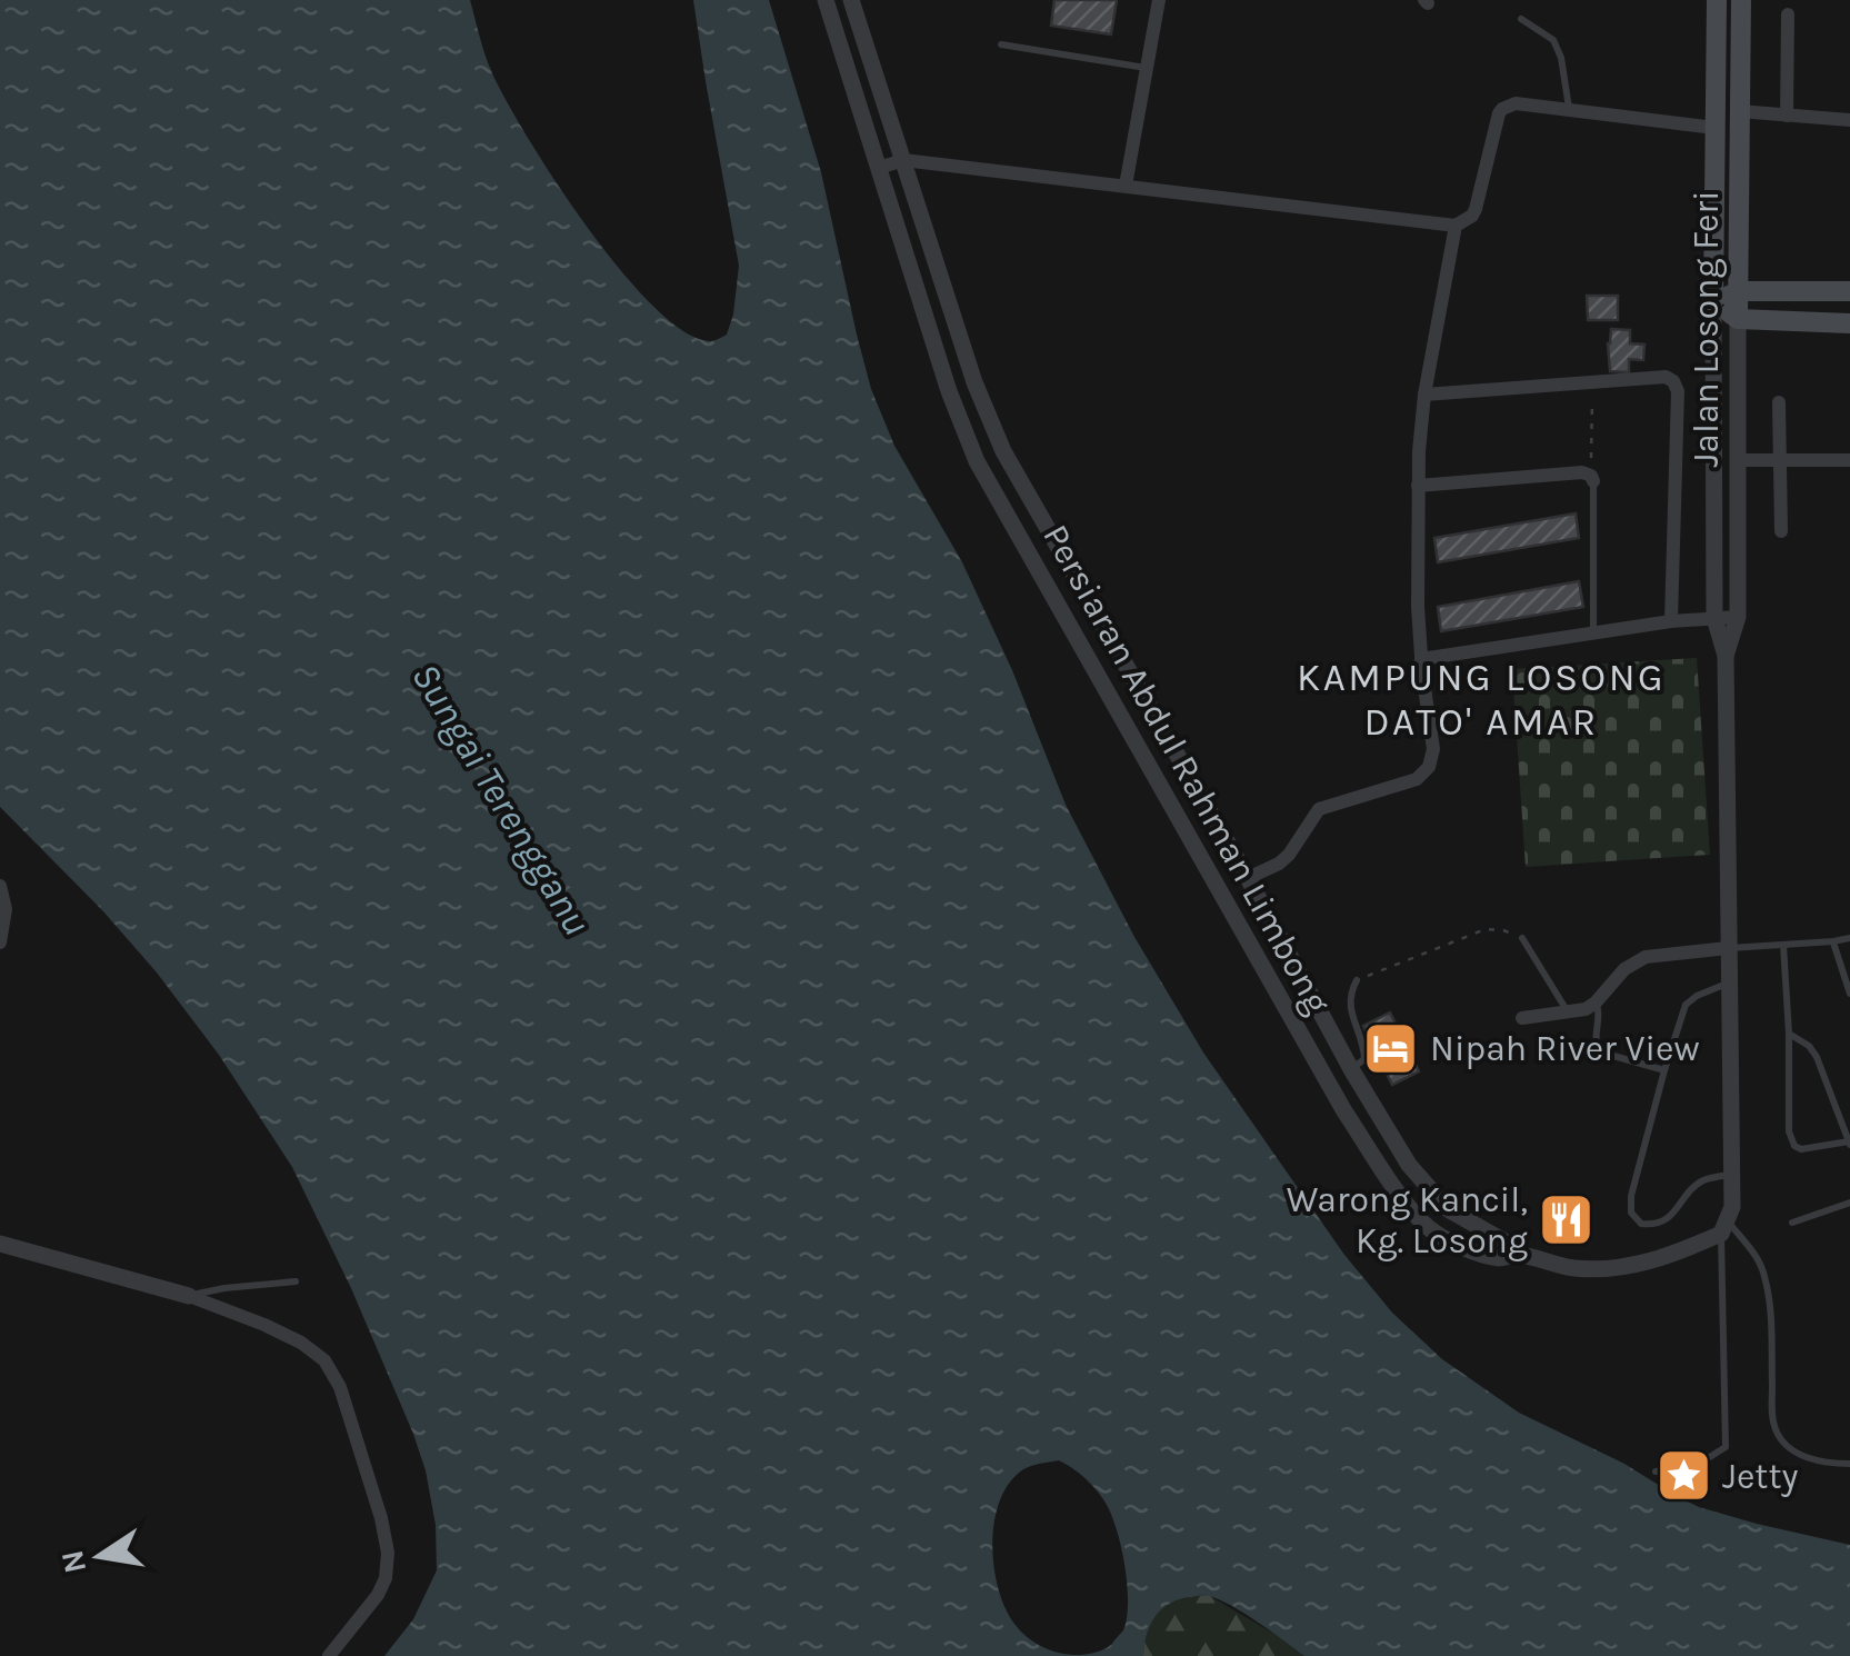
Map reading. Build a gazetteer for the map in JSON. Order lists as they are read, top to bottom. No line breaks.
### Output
{"streets":{"main road":["Jalan Losong Feri"],"street":["Persiaran Abdul Rahman Limbong"]},"districts":["KAMPUNG LOSONG DATO' AMAR"],"water":["Sungai Terengganu"],"places":{"hotel":["Nipah River View"],"restaurant":["Warong Kancil, Kg. Losong"],"place":["Jetty"]},"north":"left"}
